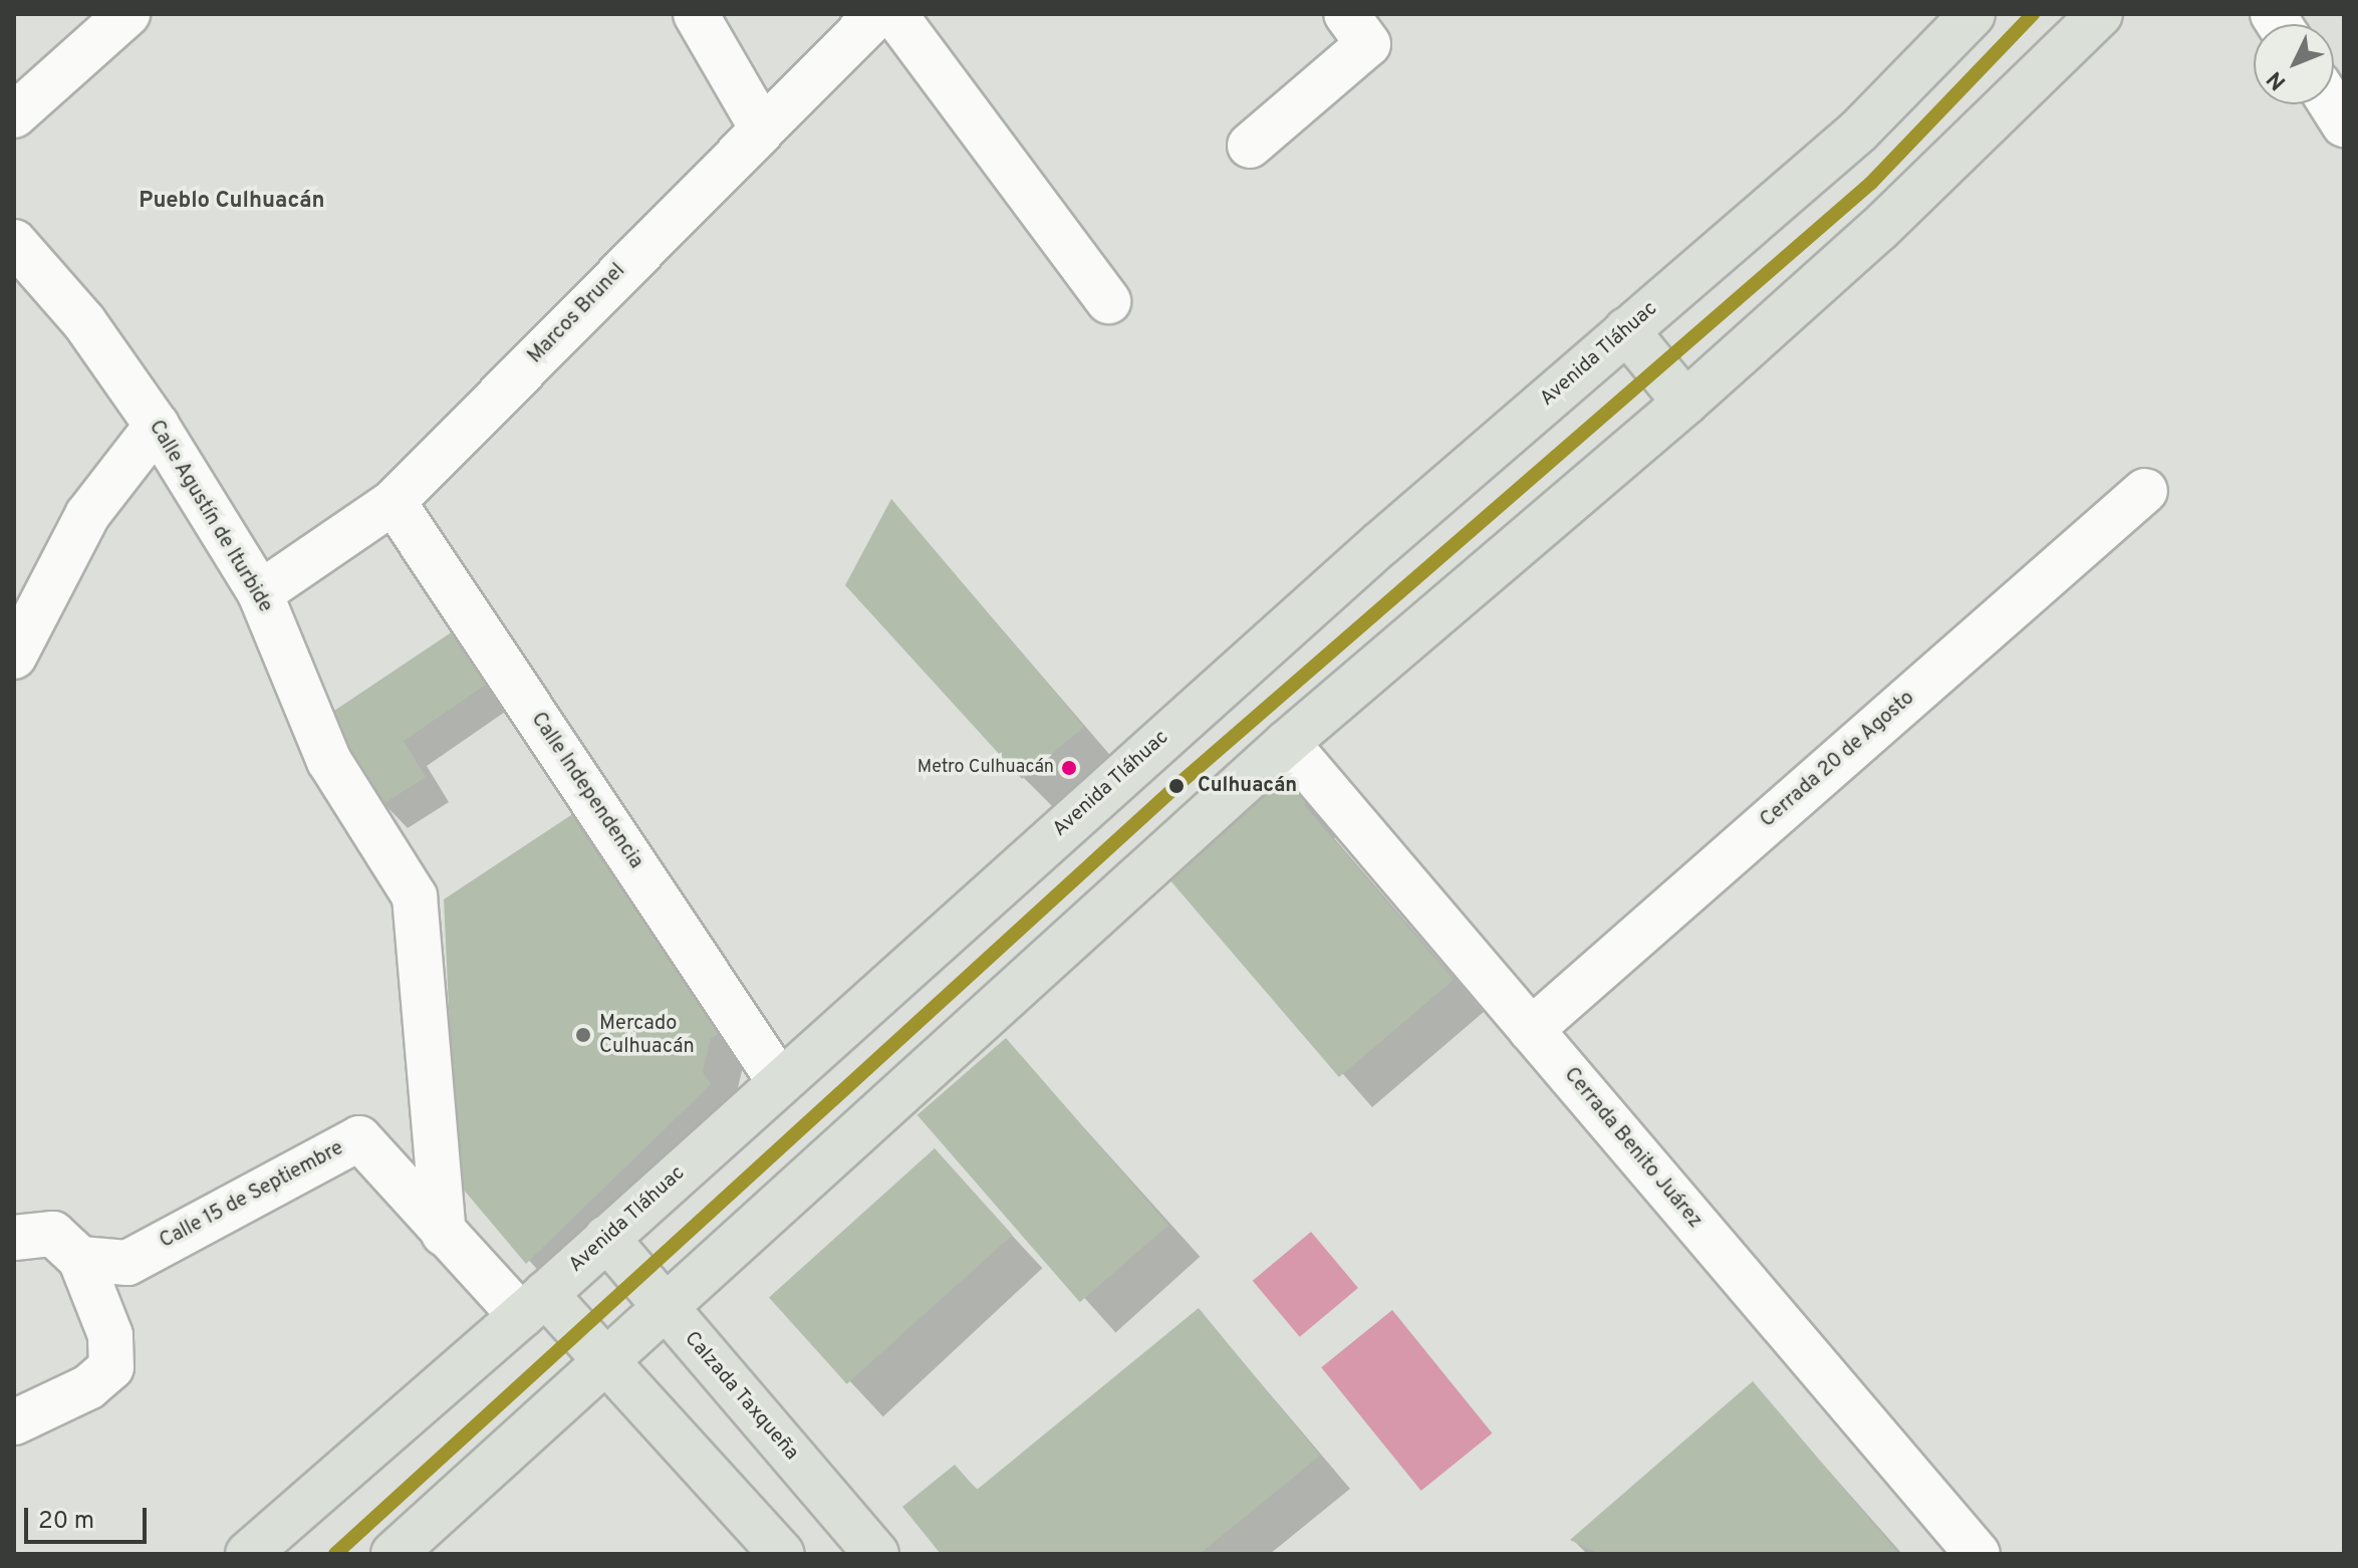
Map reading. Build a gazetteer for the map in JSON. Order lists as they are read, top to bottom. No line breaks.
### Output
{"streets":{"main road":["Avenida Tláhuac","Calzada Taxqueña"],"street":["Marcos Brunel","Calle Agustín de Iturbide","Cerrada 20 de Agosto","Calle Independencia","Cerrada Benito Juárez","Calle 15 de Septiembre"]},"crossings":[["Marcos Brunel","Calle Agustín de Iturbide"],["Marcos Brunel","Calle Independencia"],["Avenida Tláhuac","Calle Independencia"],["Avenida Tláhuac","Calle 15 de Septiembre"],["Avenida Tláhuac","Calzada Taxqueña"],["Calle Agustín de Iturbide","Calle 15 de Septiembre"],["Cerrada 20 de Agosto","Cerrada Benito Juárez"]],"districts":["Pueblo Culhuacán"],"places":["Metro Culhuacán","Culhuacán","Mercado Culhuacán"],"scale_bar":"20 m","north":"bottom left"}
